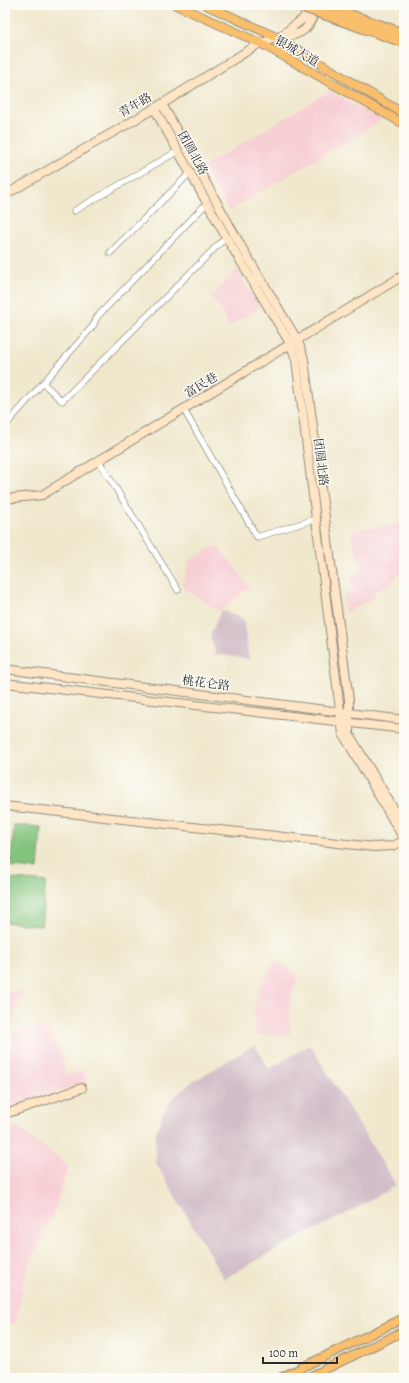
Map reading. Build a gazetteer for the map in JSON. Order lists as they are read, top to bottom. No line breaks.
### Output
{"streets":{"main road":["银城大道","青年路","团圆北路","富民巷","桃花仑路"]},"crossings":[["银城大道","青年路"],["青年路","团圆北路"],["团圆北路","富民巷"],["团圆北路","桃花仑路"]],"scale_bar":"100 m"}
